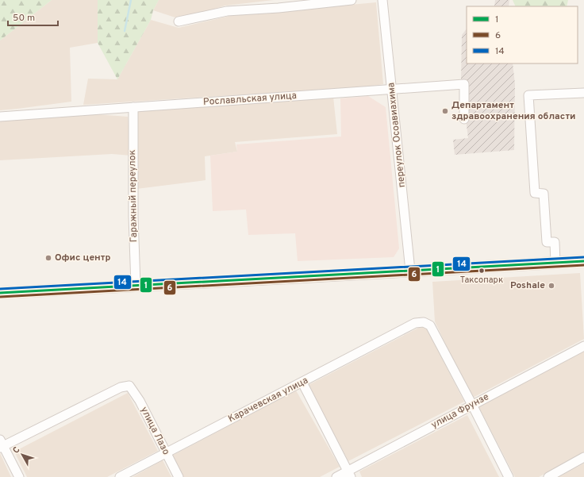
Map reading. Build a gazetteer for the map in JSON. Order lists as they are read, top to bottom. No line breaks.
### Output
{"streets":{"street":["Рославльская улица","переулок Осоавиахима","Гаражный переулок","Карачевская улица","улица Фрунзе","улица Лазо"]},"crossings":[["Рославльская улица","переулок Осоавиахима"],["Рославльская улица","Гаражный переулок"],["Карачевская улица","улица Фрунзе"],["Карачевская улица","улица Лазо"]],"places":["Департамент здравоохранения области","Офис центр","Таксопарк","Poshale"],"lines":["transit line 14","transit line 1","transit line 6"],"legend":["1","6","14"],"scale_bar":"50 m","north":"top left"}
